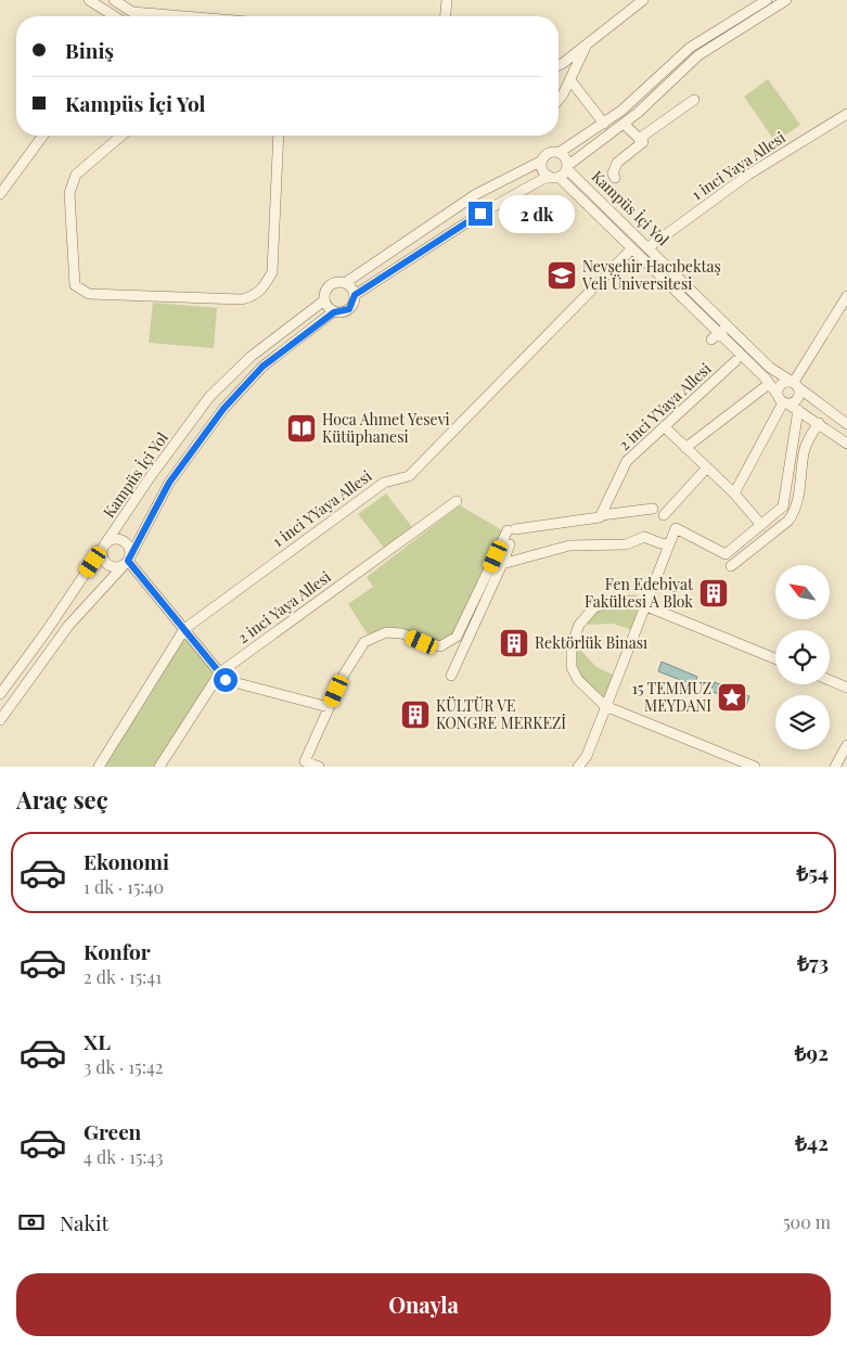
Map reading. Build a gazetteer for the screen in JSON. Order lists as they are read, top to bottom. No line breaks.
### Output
{"streets":{"street":["1 inci Yaya Allesi","Kampüs İçi Yol","2 inci YYaya Allesi","1 inci YYaya Allesi","2 inci Yaya Allesi"]},"crossings":[["1 inci Yaya Allesi","Kampüs İçi Yol"],["Kampüs İçi Yol","1 inci YYaya Allesi"]],"places":{"school or university":["Nevşehir Hacıbektaş Veli Üniversitesi"],"library":["Hoca Ahmet Yesevi Kütüphanesi"],"building":["Fen Edebiyat Fakültesi A Blok","Rektörlük Binası","KÜLTÜR VE KONGRE MERKEZİ"],"place":["15 TEMMUZ MEYDANI"]},"north":"top left","page":{"banner":["Biniş","Kampüs İçi Yol"],"bubble":"2 dk","heading":"Araç seç","list":[{"name":"Ekonomi","note":"1 dk · 15:40","value":"₺54"},{"name":"Konfor","note":"2 dk · 15:41","value":"₺73"},{"name":"XL","note":"3 dk · 15:42","value":"₺92"},{"name":"Green","note":"4 dk · 15:43","value":"₺42"}],"pay":["Nakit","500 m"],"buttons":"Onayla"}}
